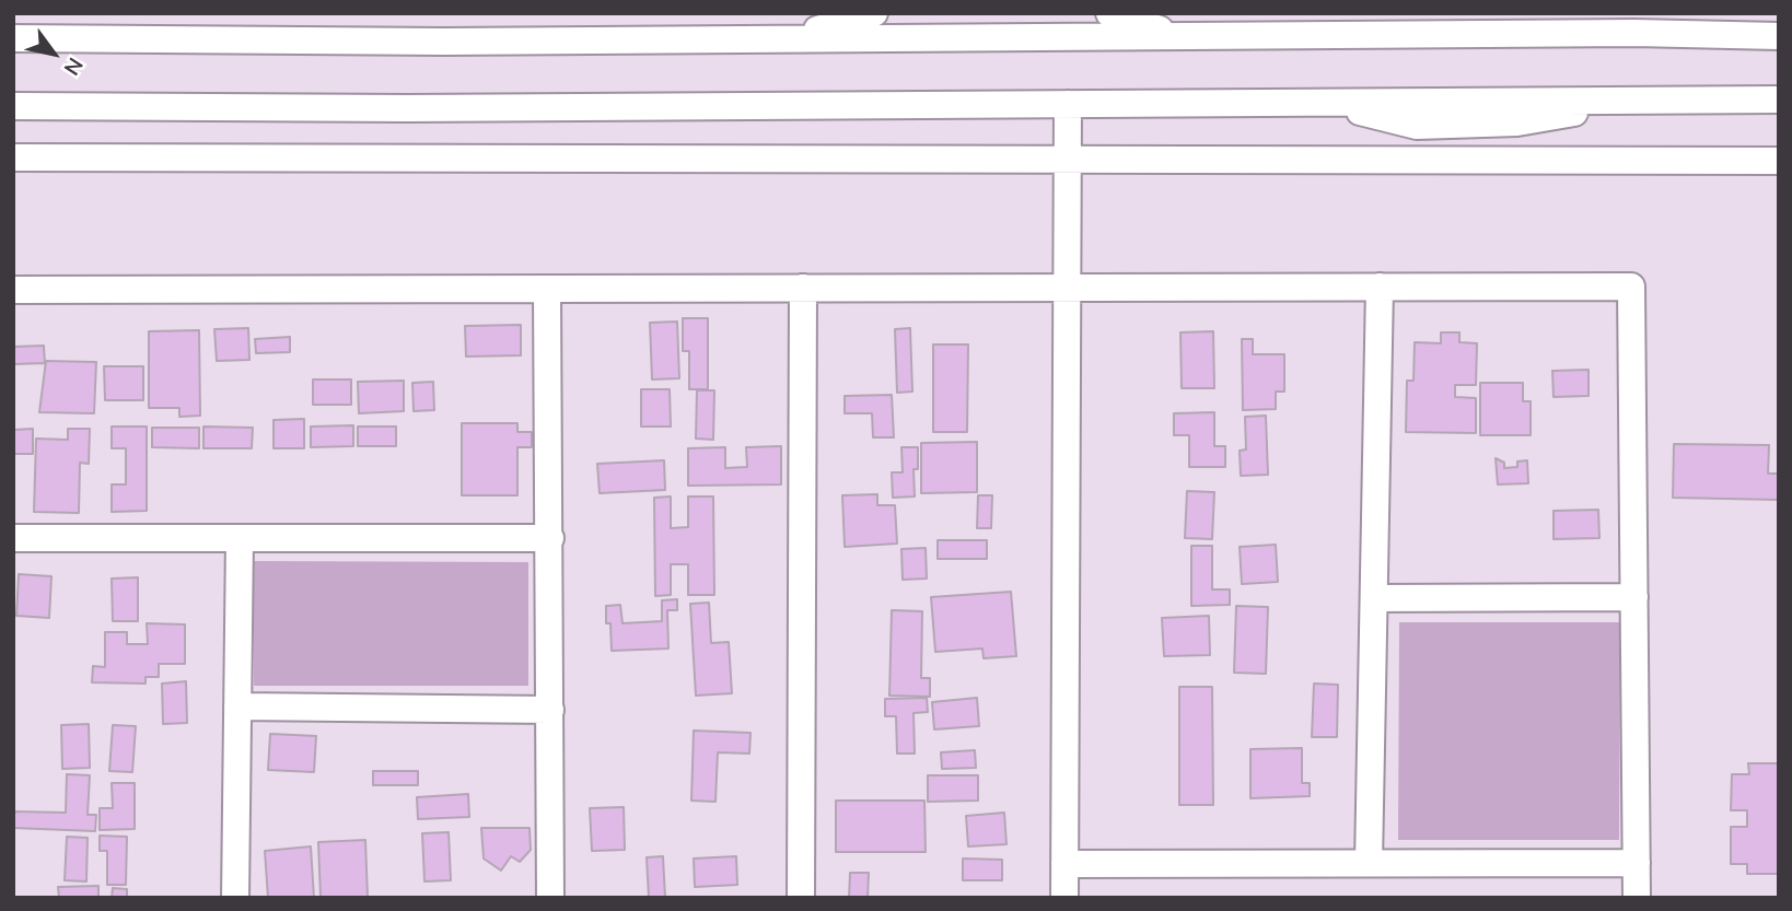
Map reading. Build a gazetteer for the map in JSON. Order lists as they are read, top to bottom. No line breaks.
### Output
{"north":"bottom right"}
